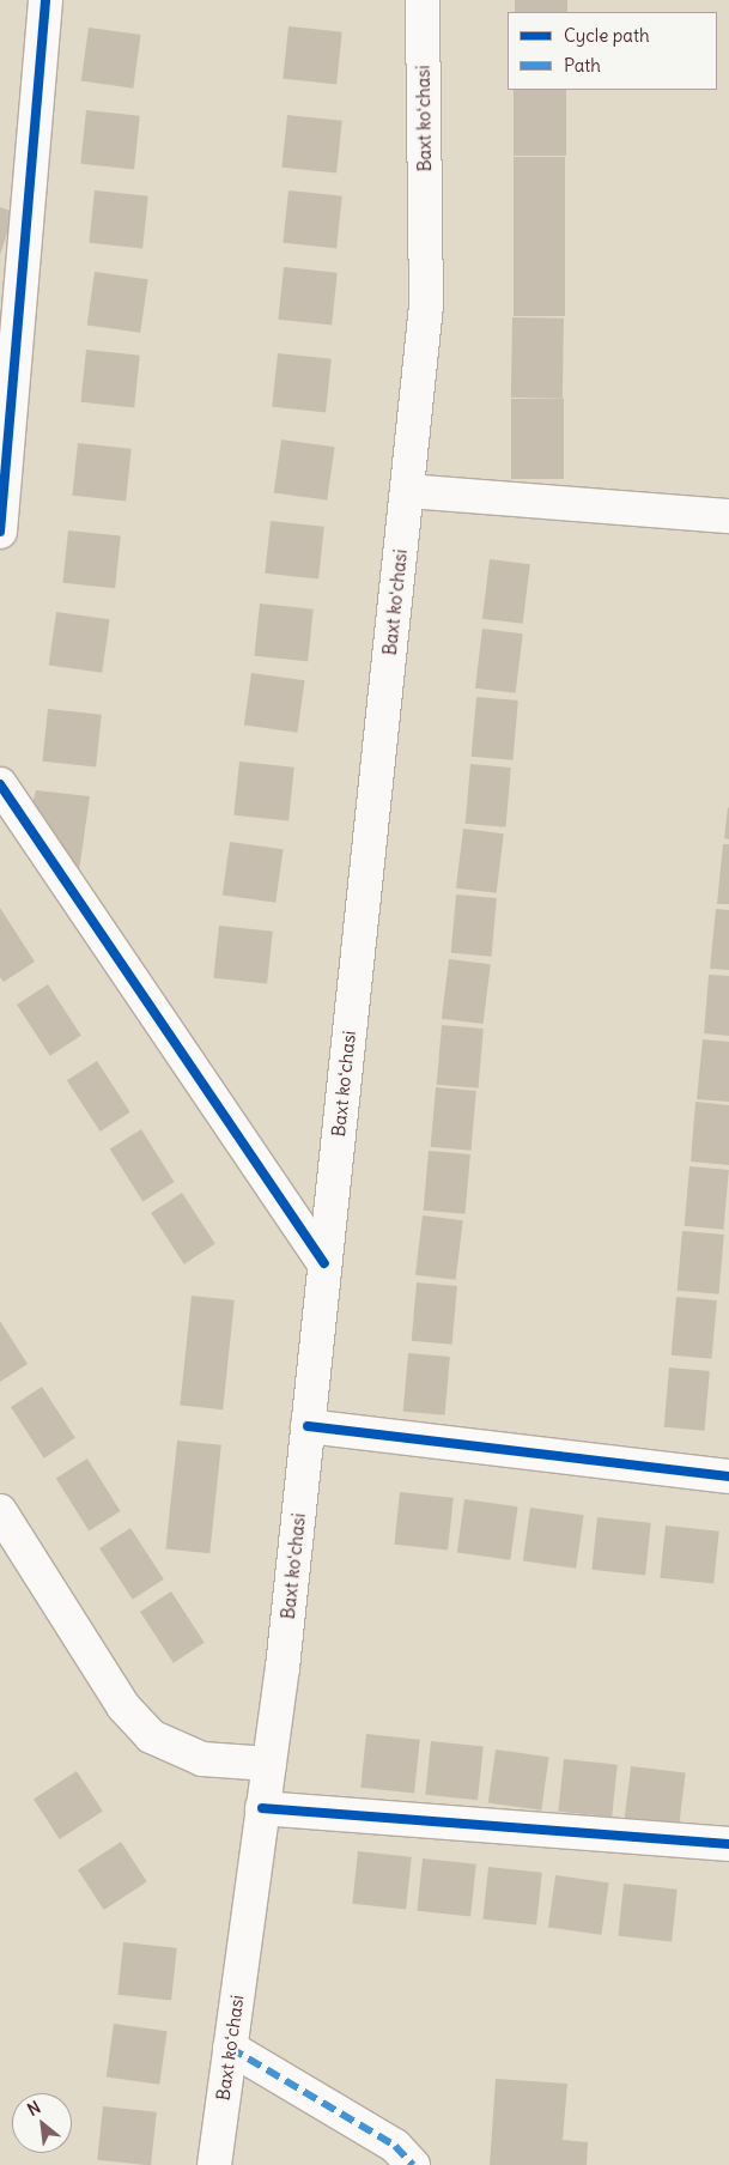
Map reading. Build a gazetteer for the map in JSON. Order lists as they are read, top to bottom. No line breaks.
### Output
{"streets":{"street":["Baxt koʻchasi"]},"legend":["Cycle path","Path"],"north":"top left"}
